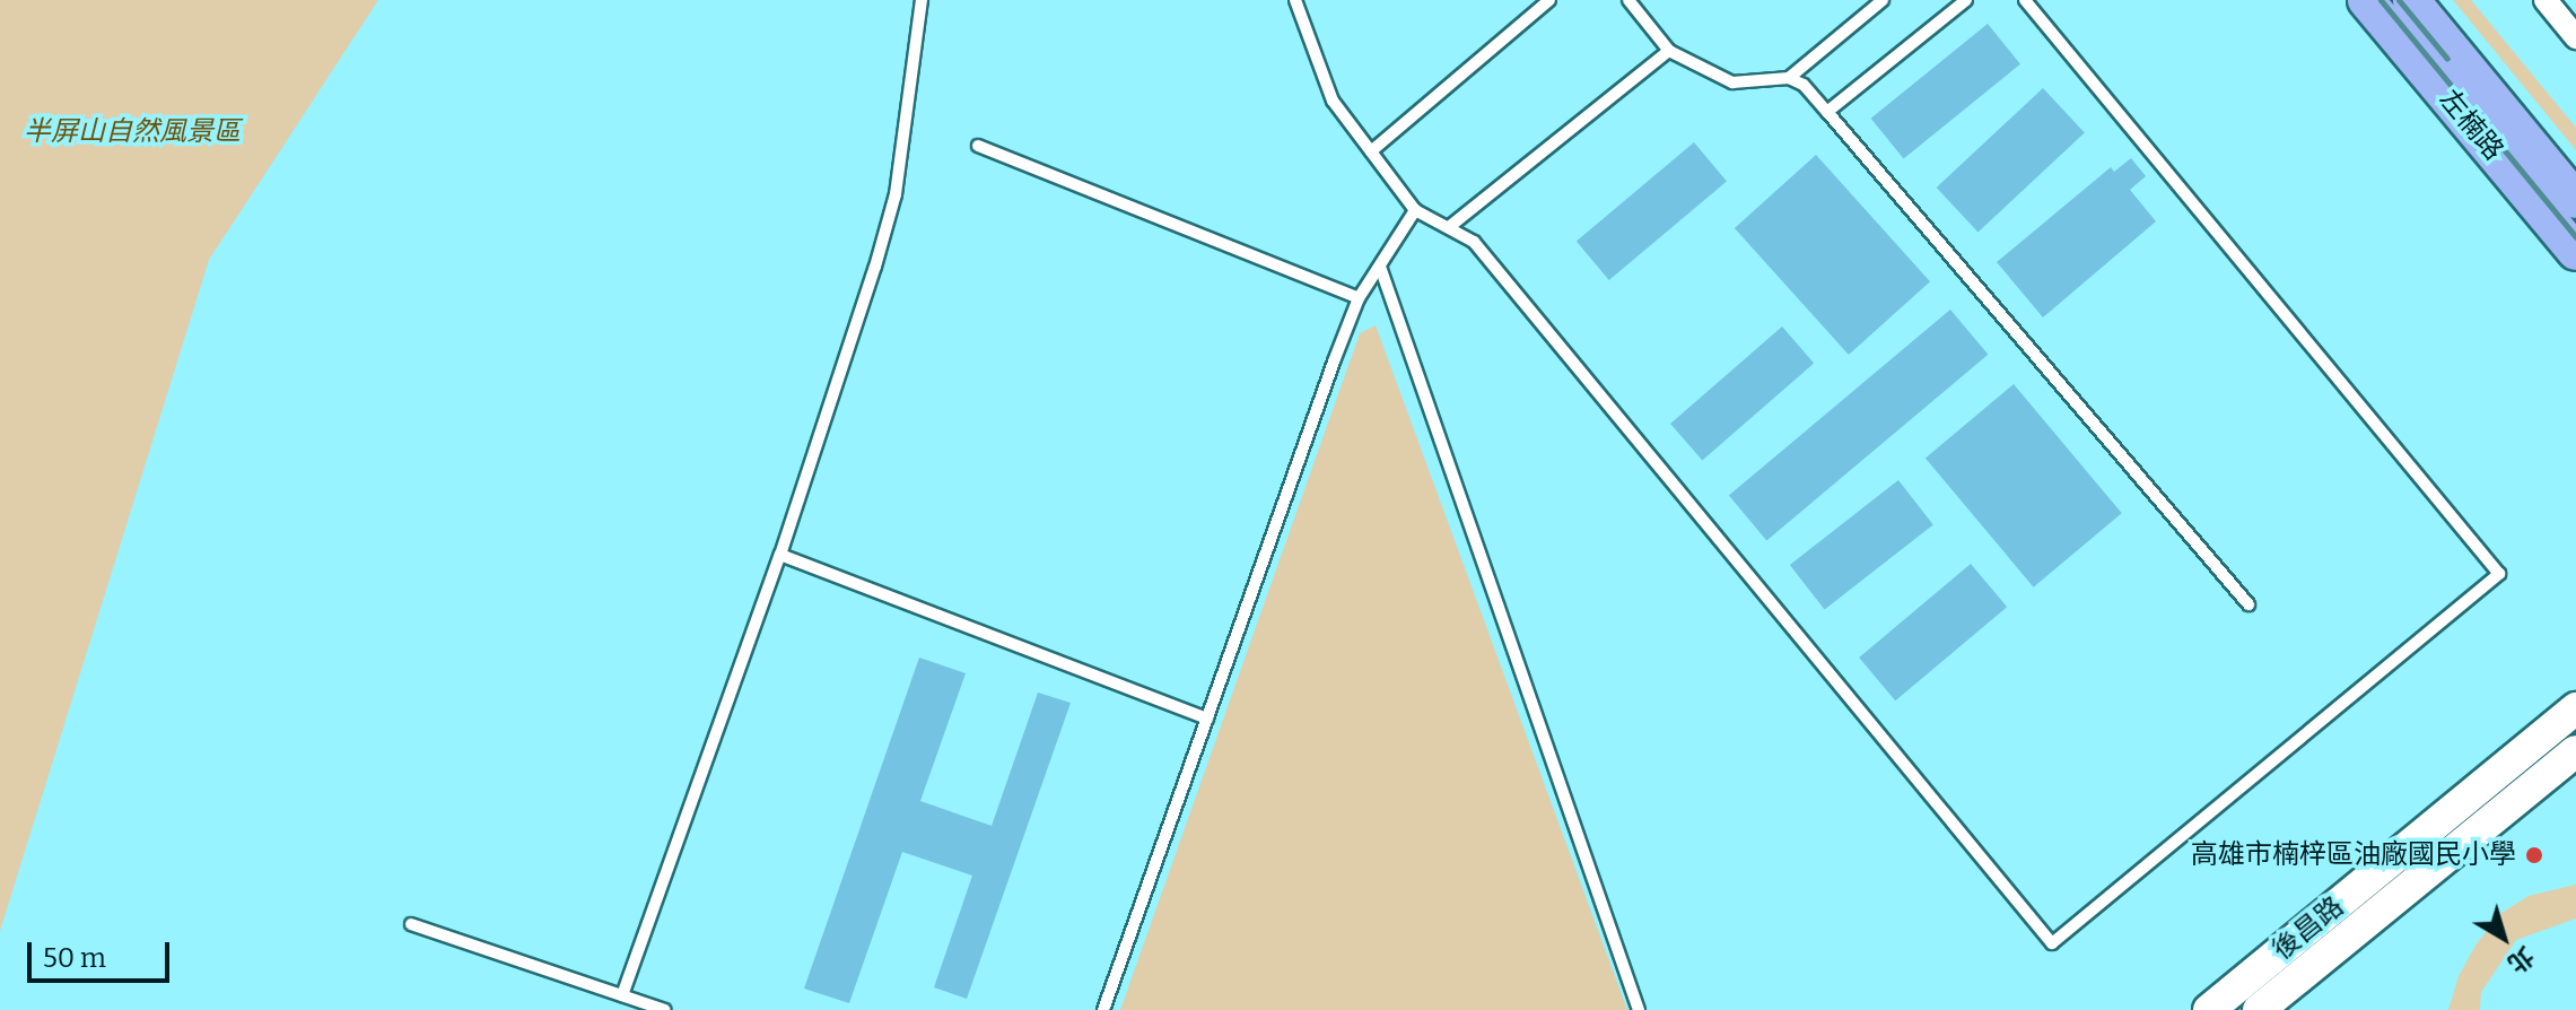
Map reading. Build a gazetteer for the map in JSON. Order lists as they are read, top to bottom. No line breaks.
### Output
{"streets":{"main road":["左楠路"],"street":["後昌路"]},"parks":["半屏山自然風景區"],"places":["高雄市楠梓區油廠國民小學"],"scale_bar":"50 m","north":"bottom right"}
